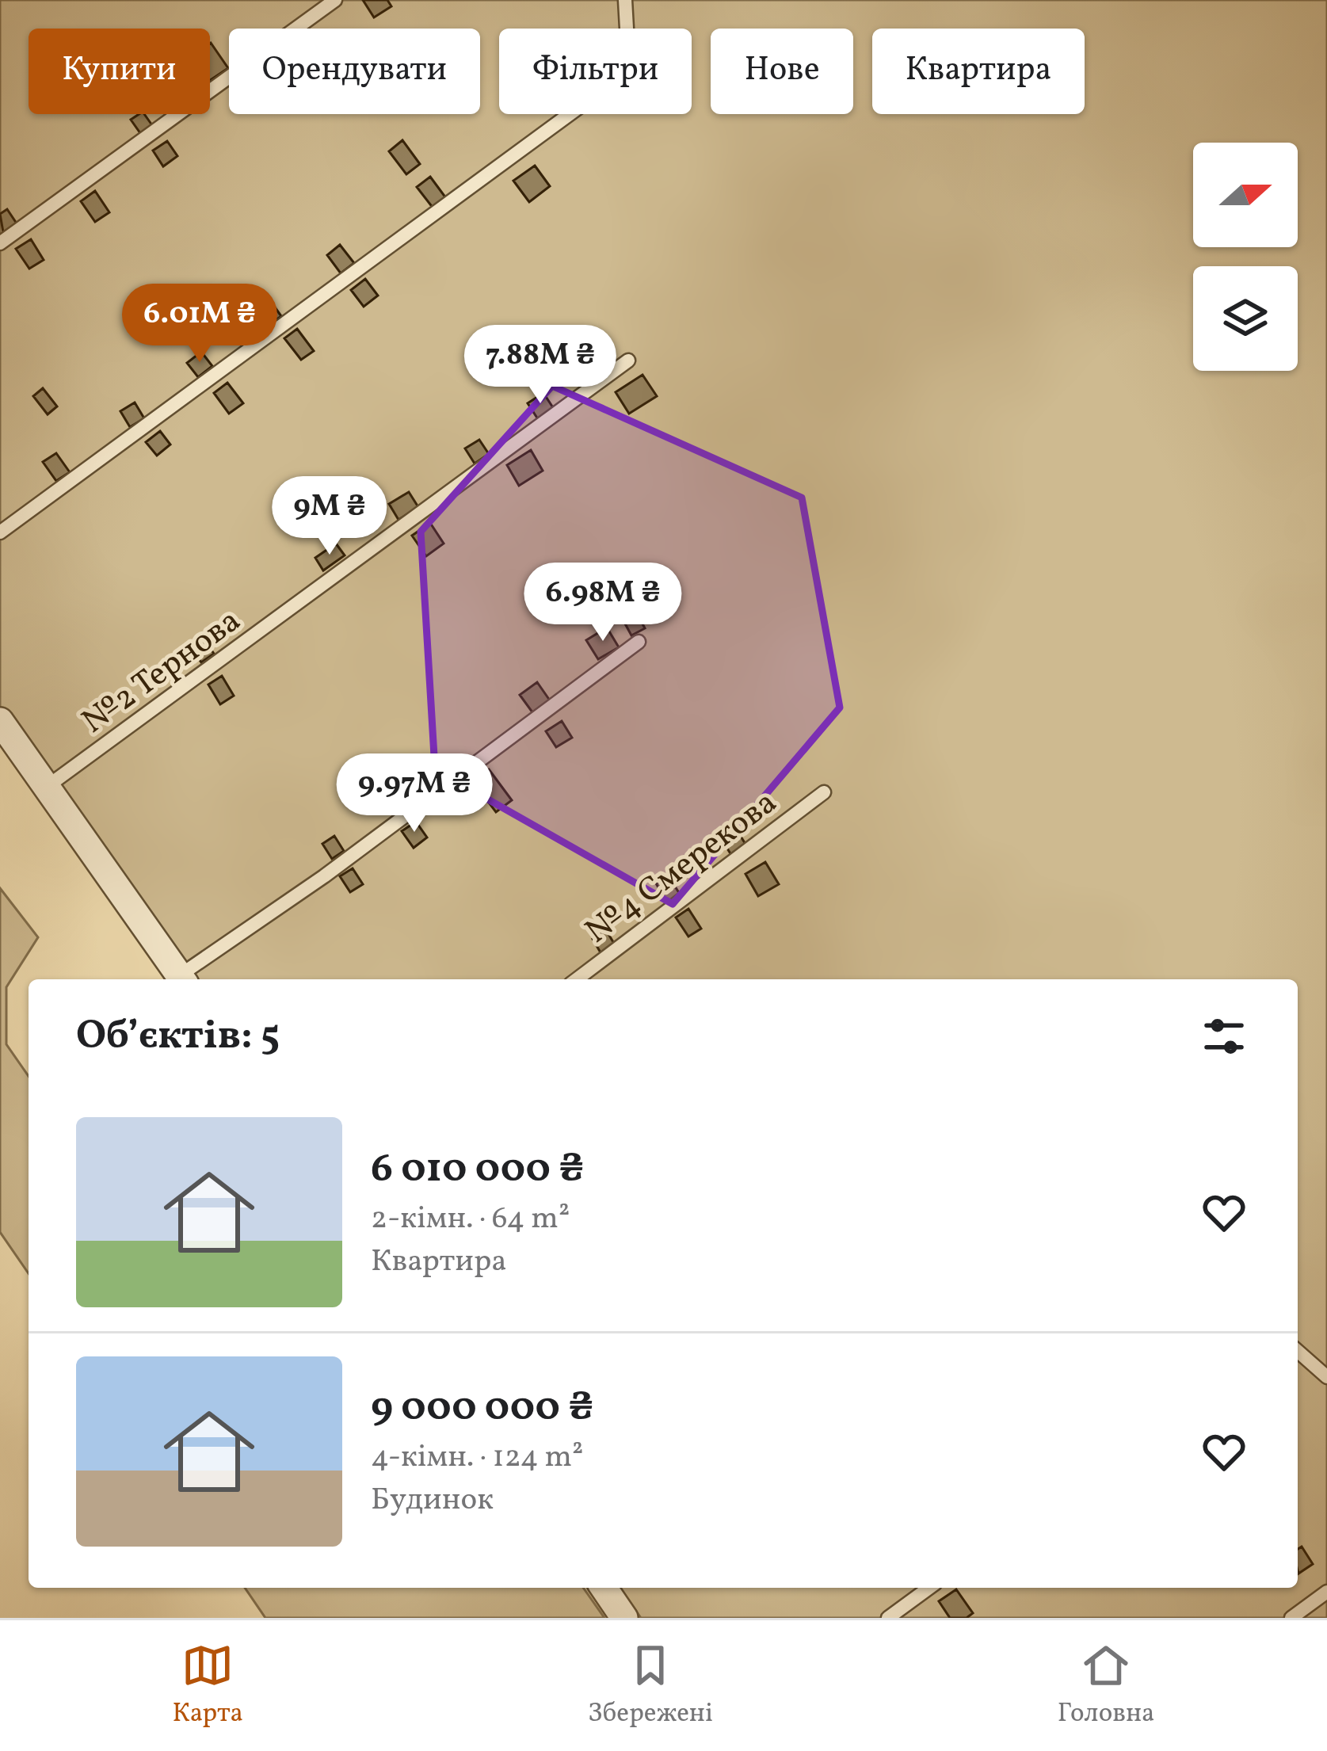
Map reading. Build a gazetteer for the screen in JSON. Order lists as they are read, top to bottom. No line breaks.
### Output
{"streets":{"lane":["№2 Тернова","№4 Смерекова"]},"north":"right","page":{"chip":["Купити","Орендувати","Фільтри","Нове","Квартира"],"price":["6.01M ₴","7.88M ₴","9M ₴","6.98M ₴","9.97M ₴"],"heading":"Об’єктів: 5","list":[{"name":"6 010 000 ₴","note":"2-кімн. · 64 m² · Квартира"},{"name":"9 000 000 ₴","note":"4-кімн. · 124 m² · Будинок"}],"tabs":["Карта","Збережені","Головна"]}}
